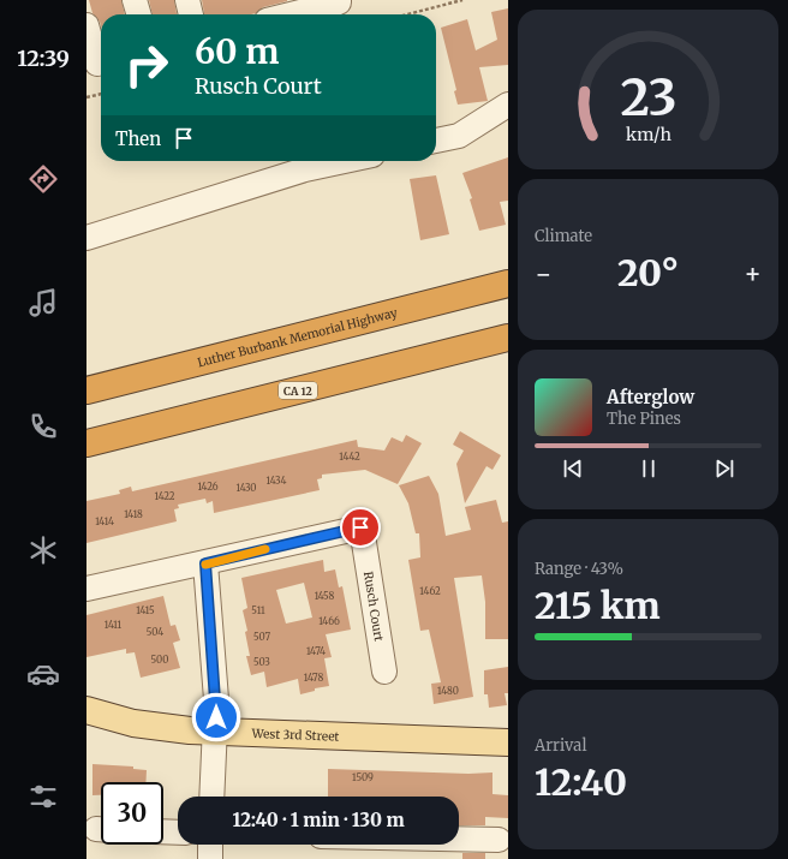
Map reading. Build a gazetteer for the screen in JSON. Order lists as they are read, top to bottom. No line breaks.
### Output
{"streets":{"highway":["Luther Burbank Memorial Highway","CA 12"],"main road":["West 3rd Street"],"street":["Rusch Court"]},"house_numbers":["1442","1434","1426","1430","1422","1418","1414","1462","1458","1415","511","1466","1411","504","507","1474","500","503","1478","1480","1509"],"page":{"tabs":"12:39","turn":["60 m","Rusch Court"],"then":"Then","tile":["Climate",["Range · 43%","215 km"],["Arrival","12:40"]],"heat":["−","20°","+"],"song":["Afterglow","The Pines"],"limit":"30","trip":"12:40 · 1 min · 130 m","gauge":["23","km/h"]}}
